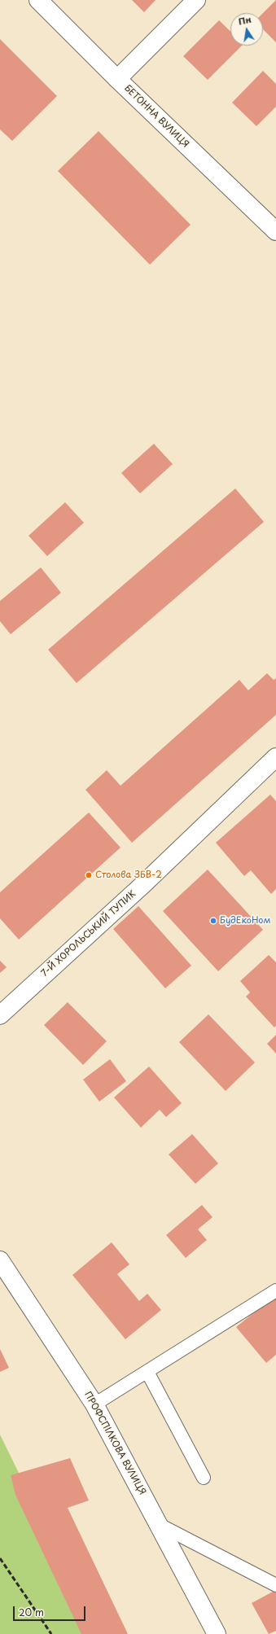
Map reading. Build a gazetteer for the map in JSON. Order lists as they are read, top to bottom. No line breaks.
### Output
{"streets":{"street":["БЕТОННА ВУЛИЦЯ","7-Й ХОРОЛЬСЬКИЙ ТУПИК","ПРОФСПІЛКОВА ВУЛИЦЯ"]},"places":["Столова ЗБВ-2","БудЕкоНом"],"scale_bar":"20 m","north":"top"}
